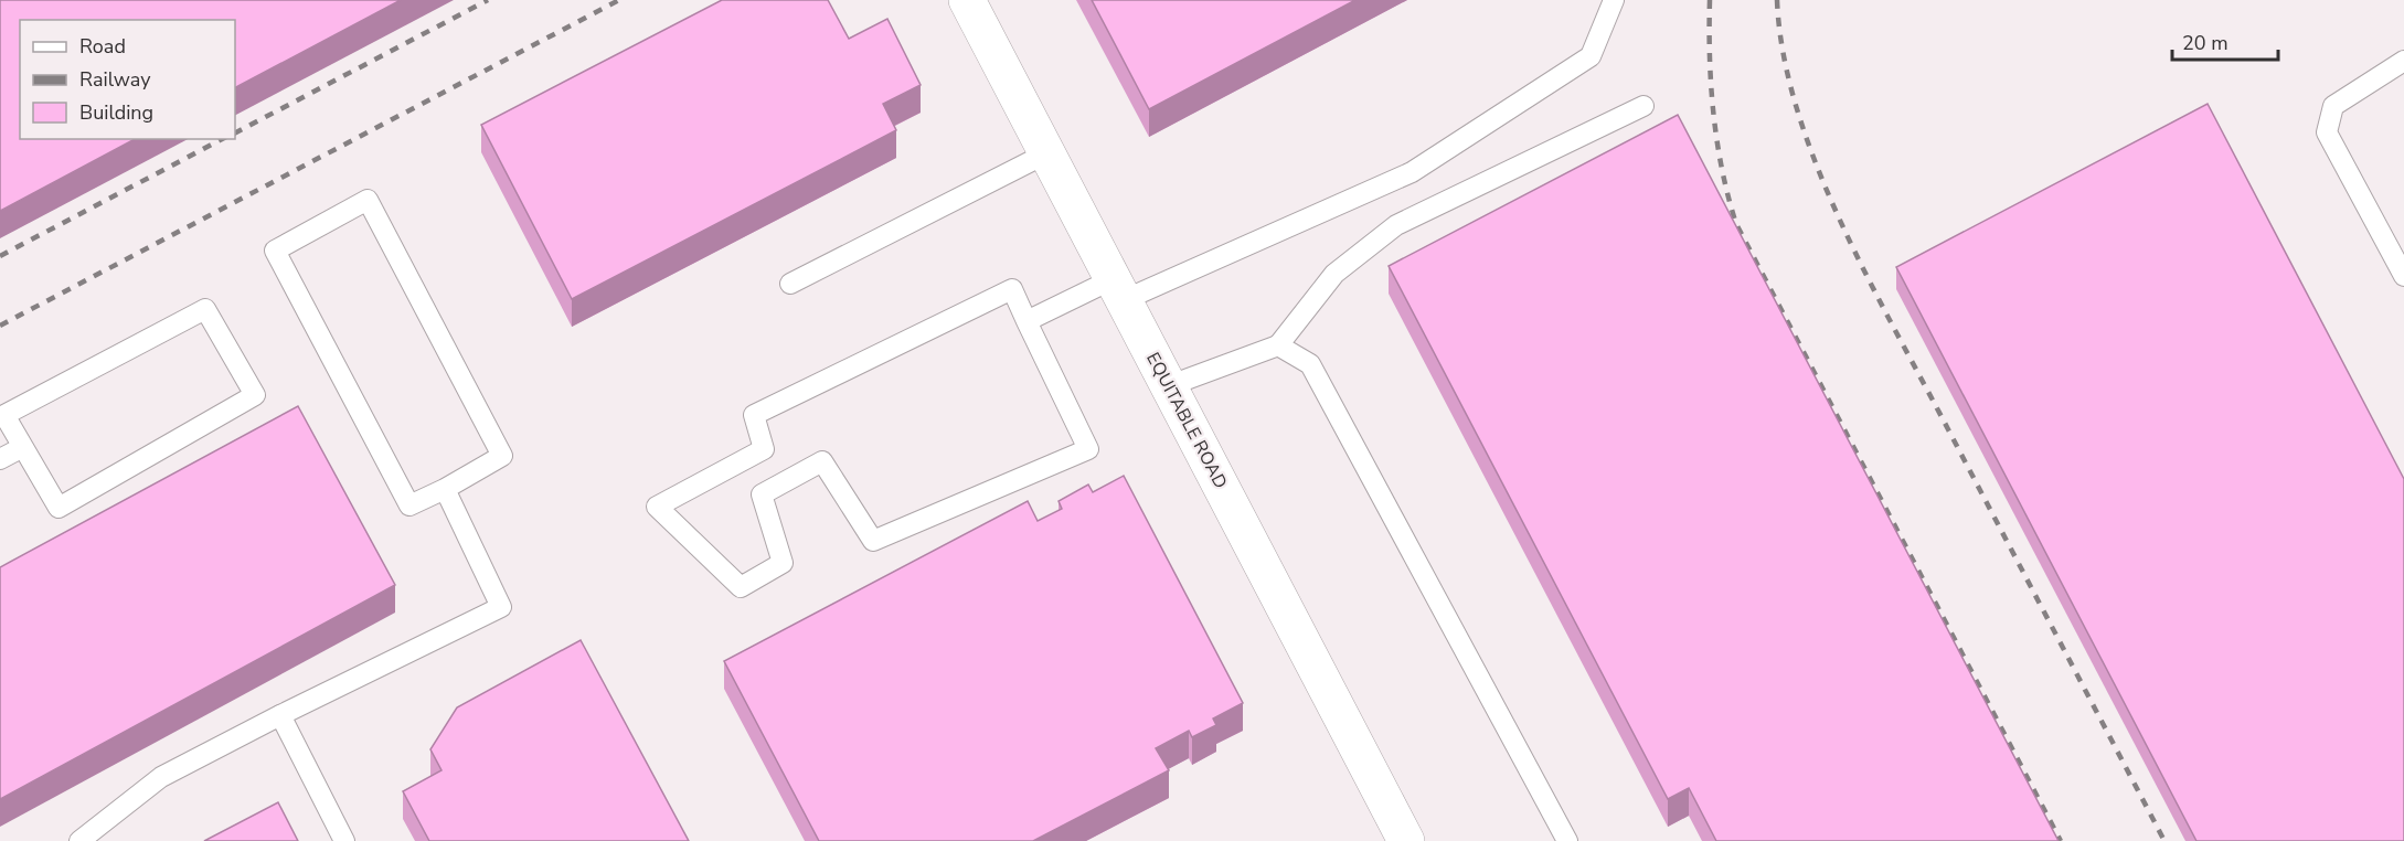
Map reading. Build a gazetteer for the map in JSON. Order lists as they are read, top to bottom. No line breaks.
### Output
{"streets":{"street":["EQUITABLE ROAD"]},"legend":["Road","Railway","Building"],"scale_bar":"20 m"}
